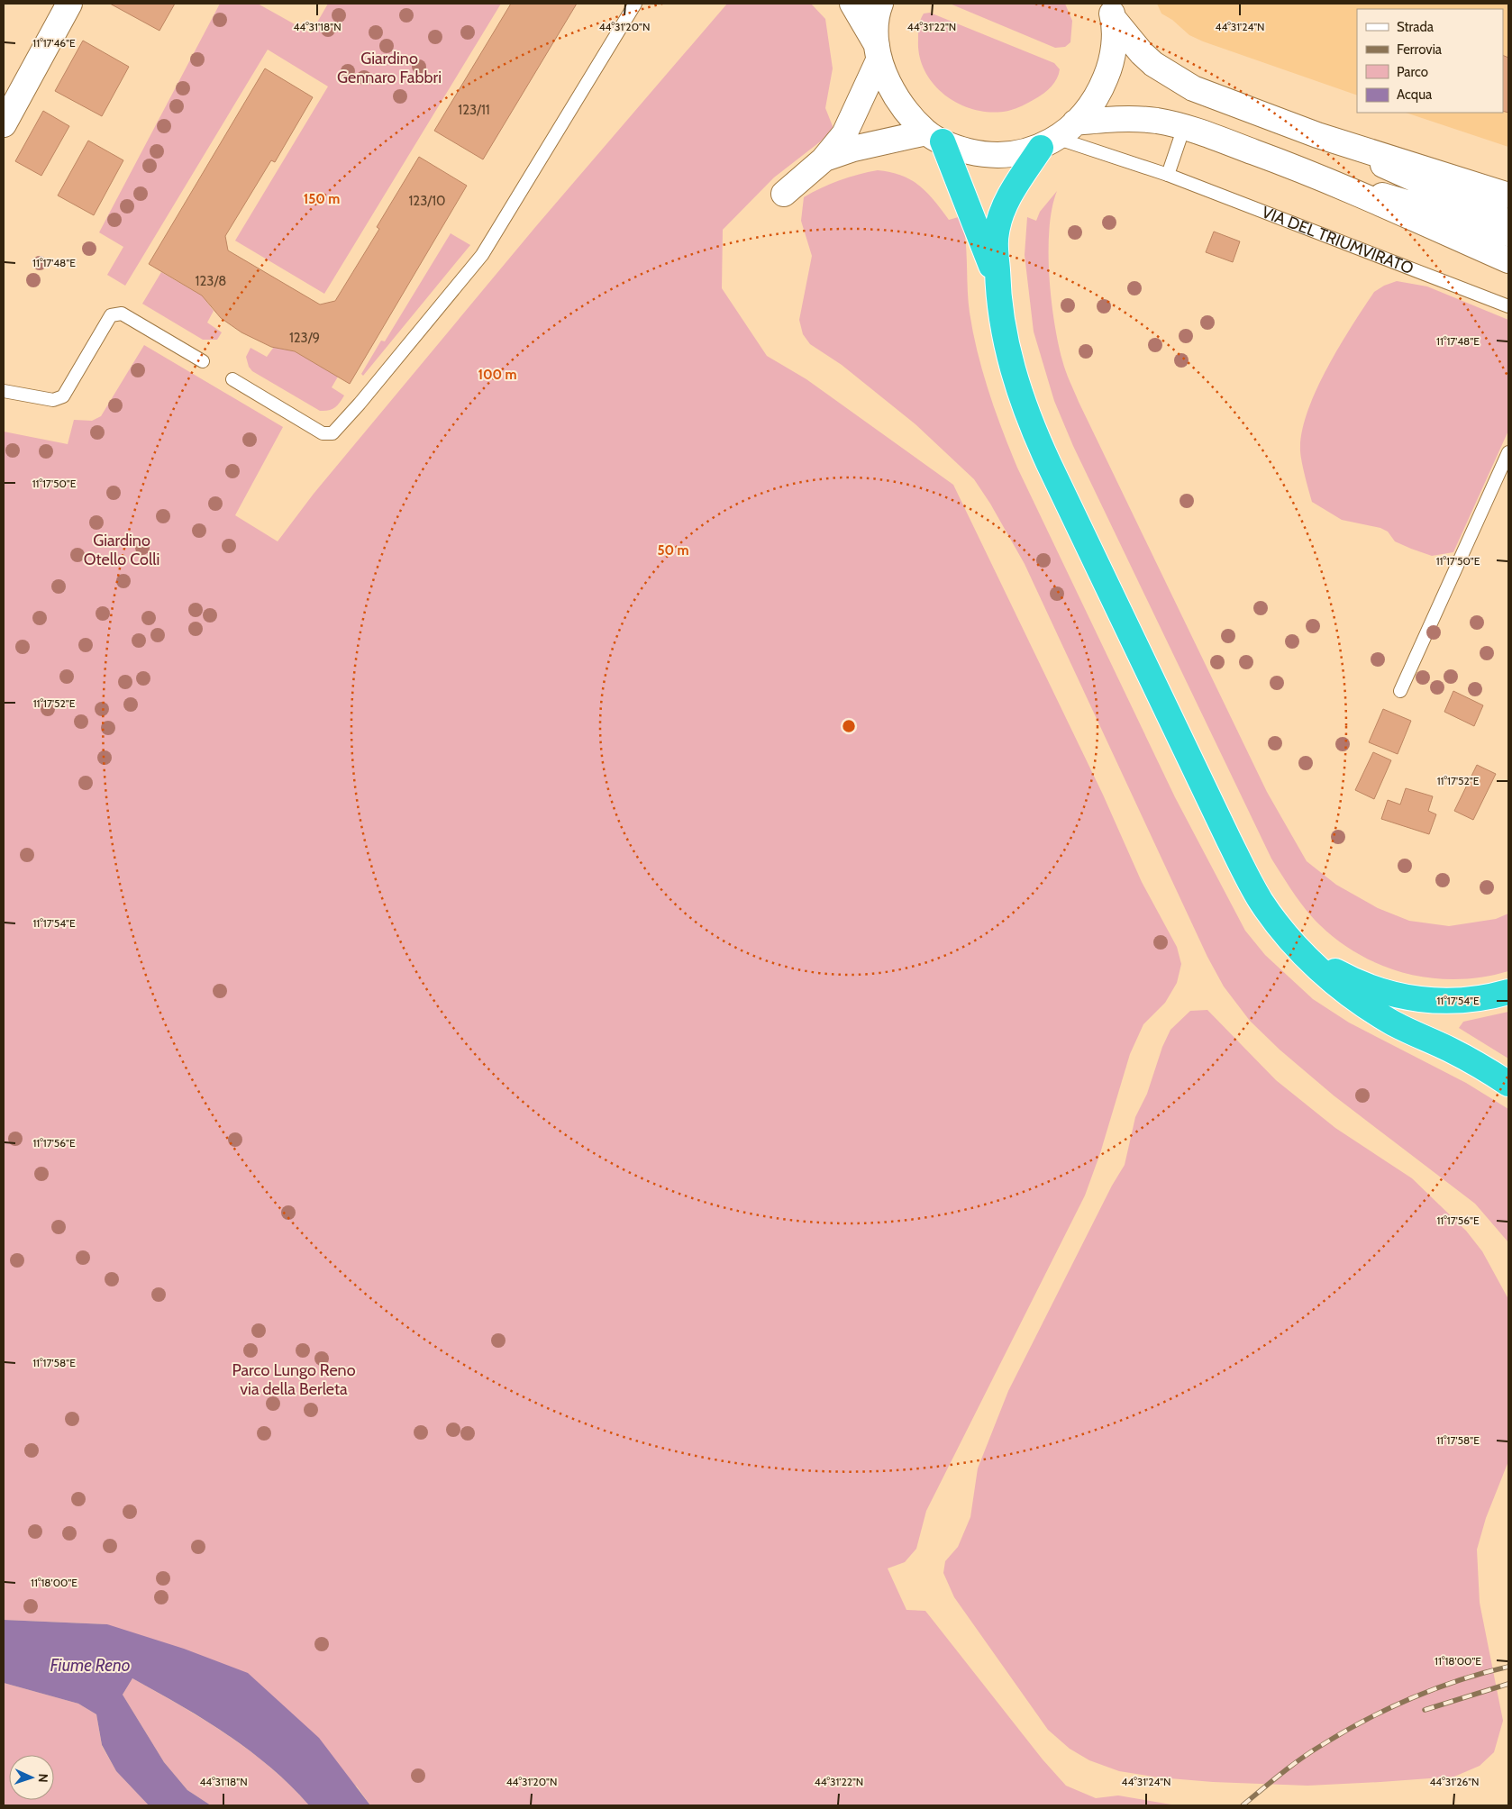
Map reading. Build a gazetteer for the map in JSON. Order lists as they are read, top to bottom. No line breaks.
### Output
{"streets":{"lane":["VIA DEL TRIUMVIRATO"]},"water":["Fiume Reno"],"parks":["Giardino Gennaro Fabbri","Giardino Otello Colli","Parco Lungo Reno via della Berleta"],"house_numbers":["123/11","123/10","123/8","123/9"],"legend":["Strada","Ferrovia","Parco","Acqua"],"north":"right","coordinates":["44°31'18\"N","44°31'20\"N","44°31'22\"N","44°31'24\"N","11°17'46\"E","11°17'48\"E","11°17'50\"E","11°17'52\"E","11°17'54\"E","11°17'56\"E","11°17'58\"E","11°18'00\"E","44°31'26\"N"],"rings":["150 m","100 m","50 m"]}
